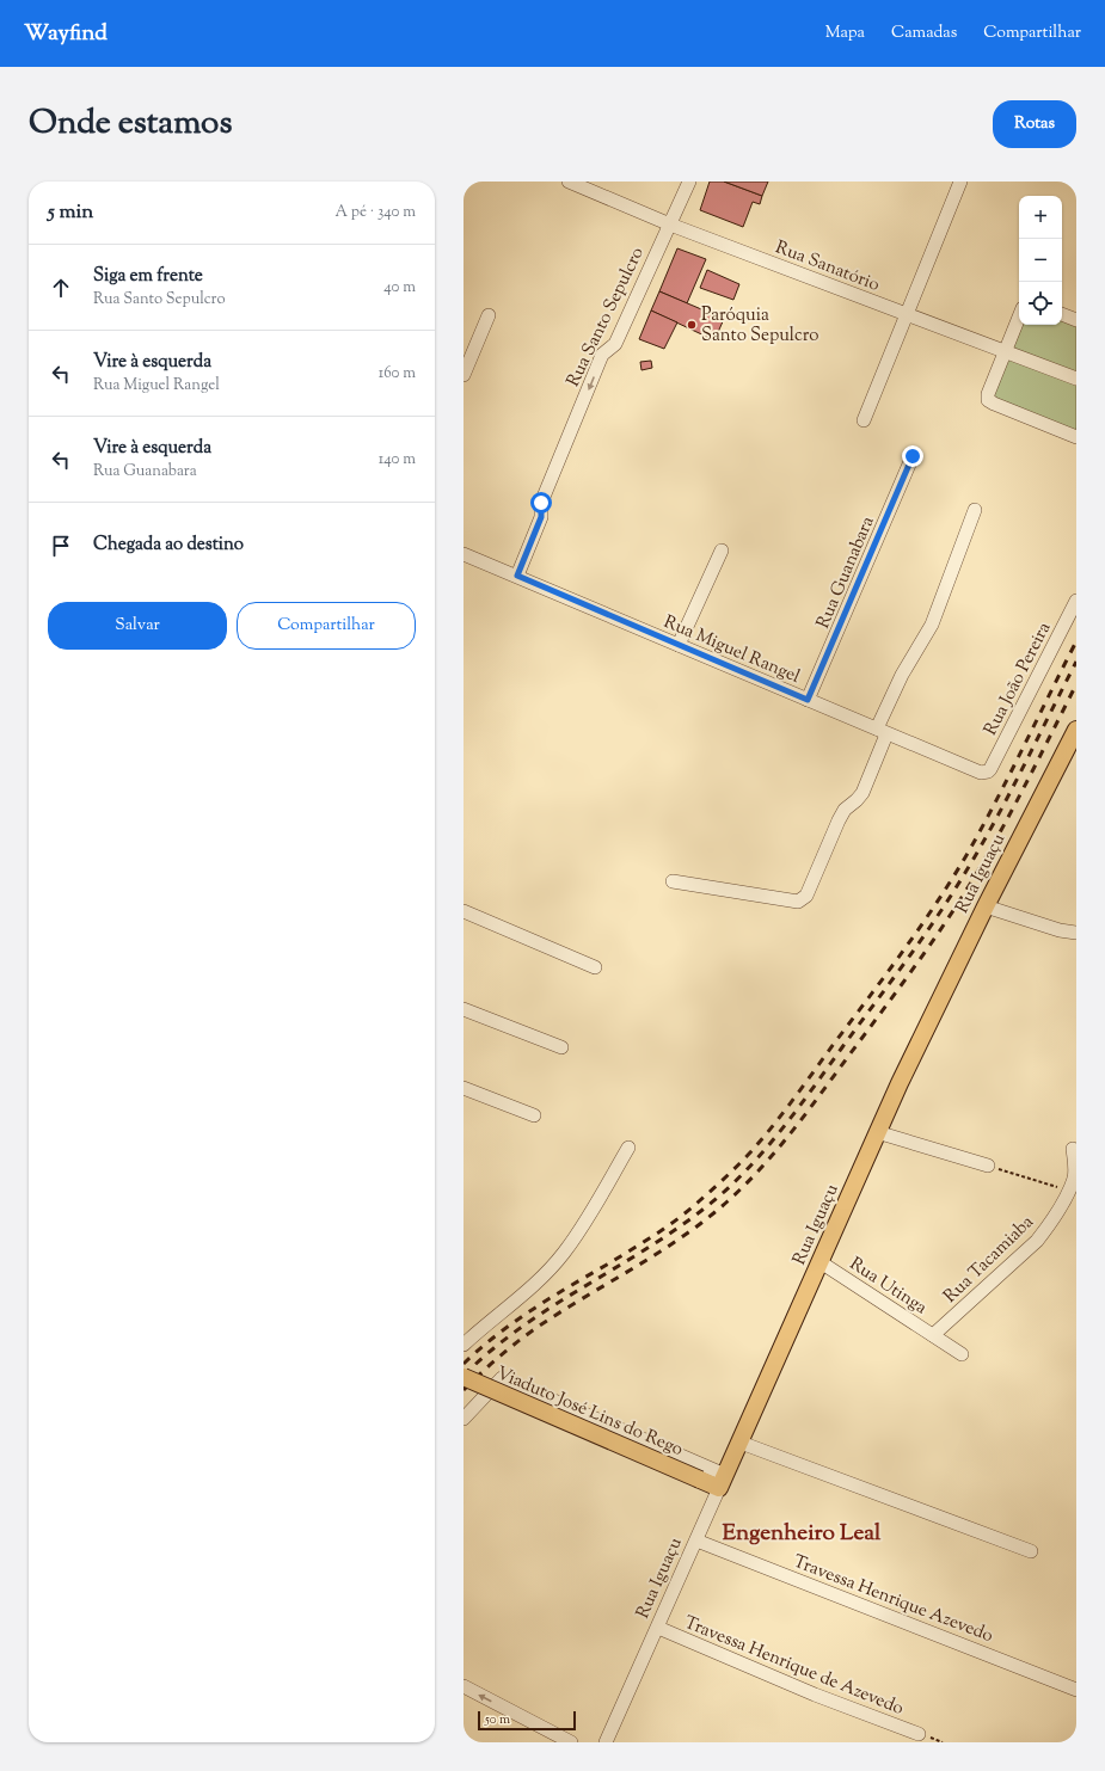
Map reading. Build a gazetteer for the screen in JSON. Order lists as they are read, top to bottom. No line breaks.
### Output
{"streets":{"main road":["Rua Iguaçu","Viaduto José Lins do Rego"],"street":["Rua Sanatório","Rua Santo Sepulcro","Rua Guanabara","Rua Miguel Rangel","Rua João Pereira","Rua Tacamiaba","Rua Utinga","Travessa Henrique Azevedo","Travessa Henrique de Azevedo"]},"crossings":[["Rua Sanatório","Rua Santo Sepulcro"],["Rua Santo Sepulcro","Rua Miguel Rangel"],["Rua Guanabara","Rua Miguel Rangel"],["Rua Miguel Rangel","Rua João Pereira"],["Rua Iguaçu","Rua Utinga"],["Rua Iguaçu","Viaduto José Lins do Rego"],["Rua Iguaçu","Travessa Henrique Azevedo"],["Rua Iguaçu","Travessa Henrique de Azevedo"],["Rua Tacamiaba","Rua Utinga"]],"one_way":["Rua Santo Sepulcro"],"districts":["Engenheiro Leal"],"places":["Paróquia Santo Sepulcro"],"scale_bar":"50 m","page":{"header":"Wayfind","nav":["Mapa","Camadas","Compartilhar"],"title":"Onde estamos","buttons":["Rotas",["Salvar","Compartilhar"]],"heading":["5 min","A pé · 340 m"],"map_buttons":["+","−"],"list":[["Siga em frente","Rua Santo Sepulcro","40 m"],["Vire à esquerda","Rua Miguel Rangel","160 m"],["Vire à esquerda","Rua Guanabara","140 m"],"Chegada ao destino"],"scale":"50 m"}}
